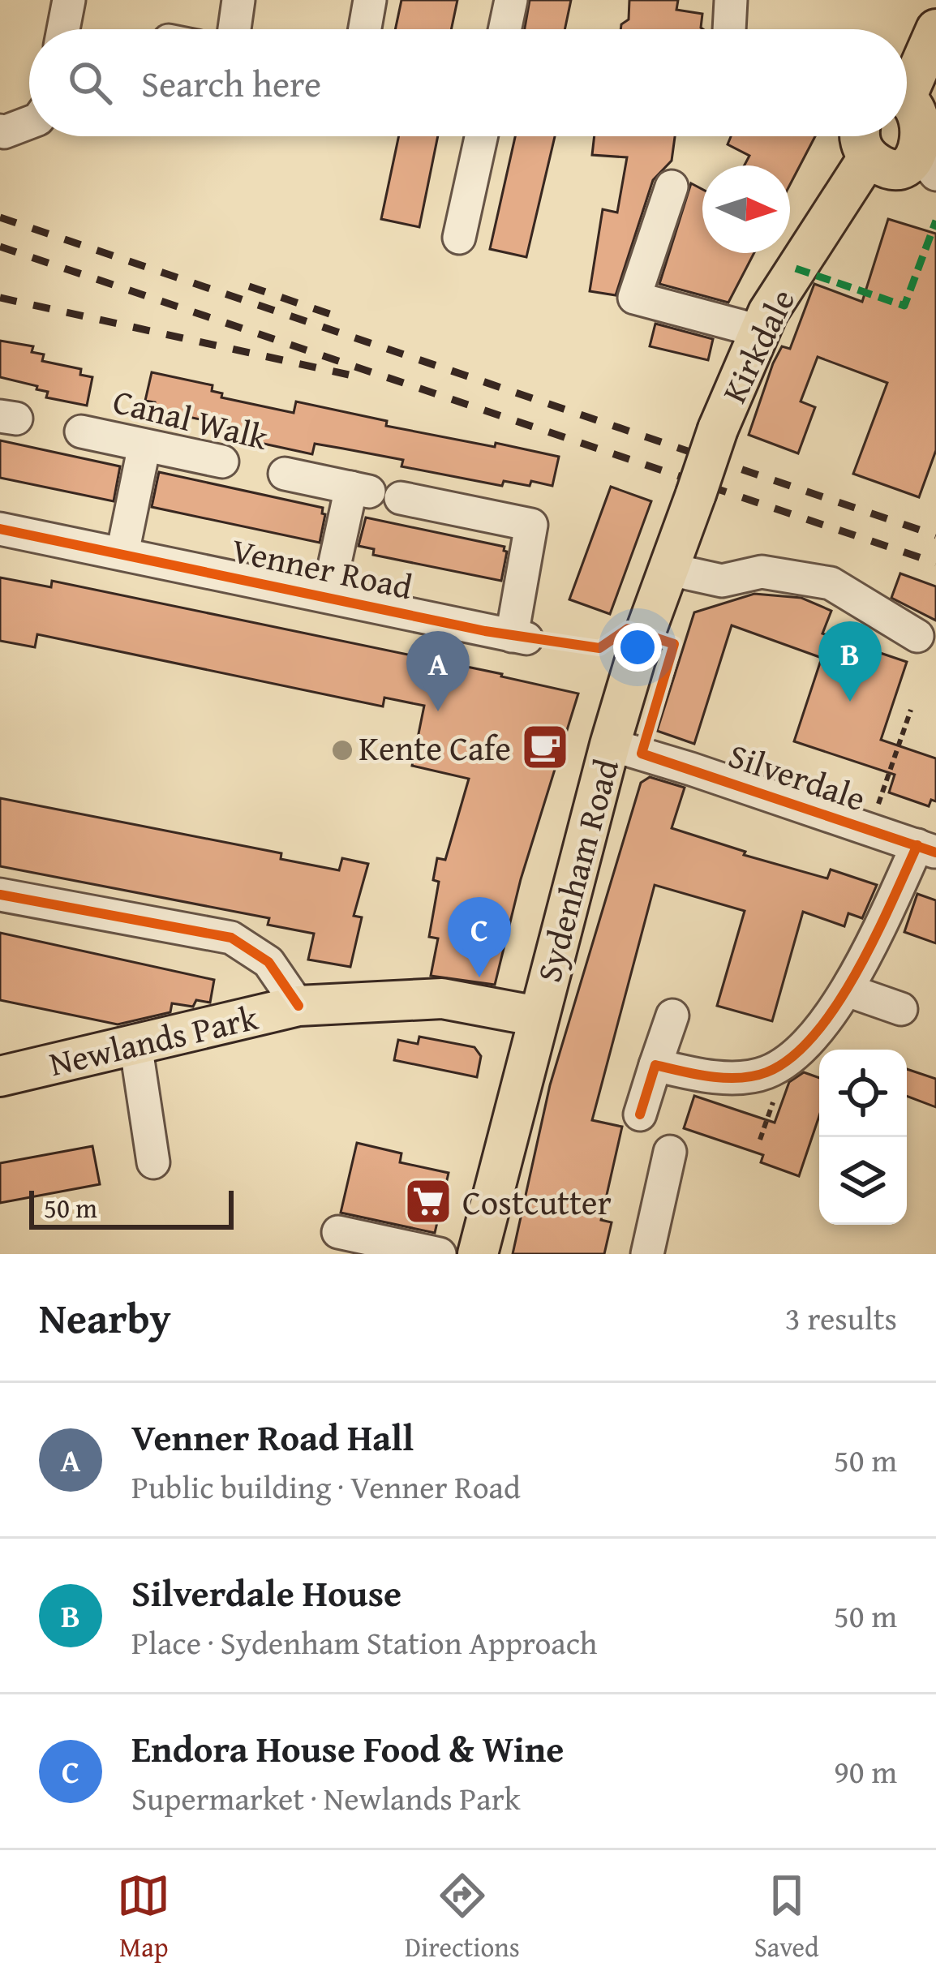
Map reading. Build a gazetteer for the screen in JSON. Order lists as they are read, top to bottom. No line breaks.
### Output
{"streets":{"main road":["Kirkdale","Sydenham Road","Newlands Park"],"street":["Canal Walk","Venner Road","Silverdale"]},"crossings":[["Kirkdale","Sydenham Road"],["Canal Walk","Venner Road"],["Silverdale","Sydenham Road"],["Sydenham Road","Newlands Park"]],"places":{"cafe":["Kente Cafe"],"supermarket":["Costcutter"]},"scale_bar":"50 m","north":"right","page":{"search":"Search here","pins":["B","A","C"],"scale":"50 m","heading":["Nearby","3 results"],"list":[{"mark":"A","name":"Venner Road Hall","note":"Public building · Venner Road","value":"50 m"},{"mark":"B","name":"Silverdale House","note":"Place · Sydenham Station Approach","value":"50 m"},{"mark":"C","name":"Endora House Food & Wine","note":"Supermarket · Newlands Park","value":"90 m"}],"nav":["Map","Directions","Saved"]}}
